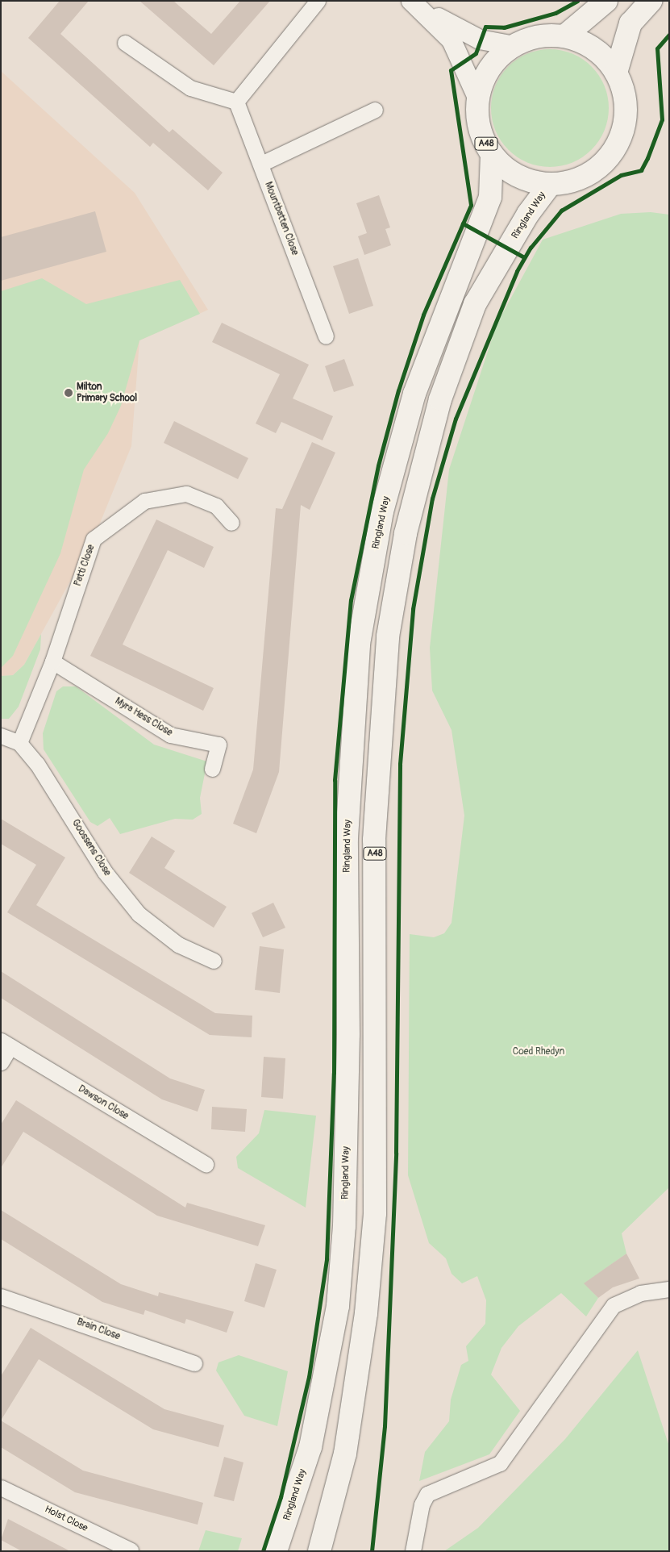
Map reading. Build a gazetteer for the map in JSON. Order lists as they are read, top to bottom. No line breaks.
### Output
{"streets":{"main road":["A48","Ringland Way"],"street":["Mountbatten Close","Patti Close","Myra Hess Close","Goossens Close","Dawson Close","Brain Close","Holst Close"]},"crossings":[["A48","Ringland Way"],["Patti Close","Myra Hess Close"],["Patti Close","Goossens Close"]],"parks":["Coed Rhedyn"],"places":["Milton Primary School"]}
